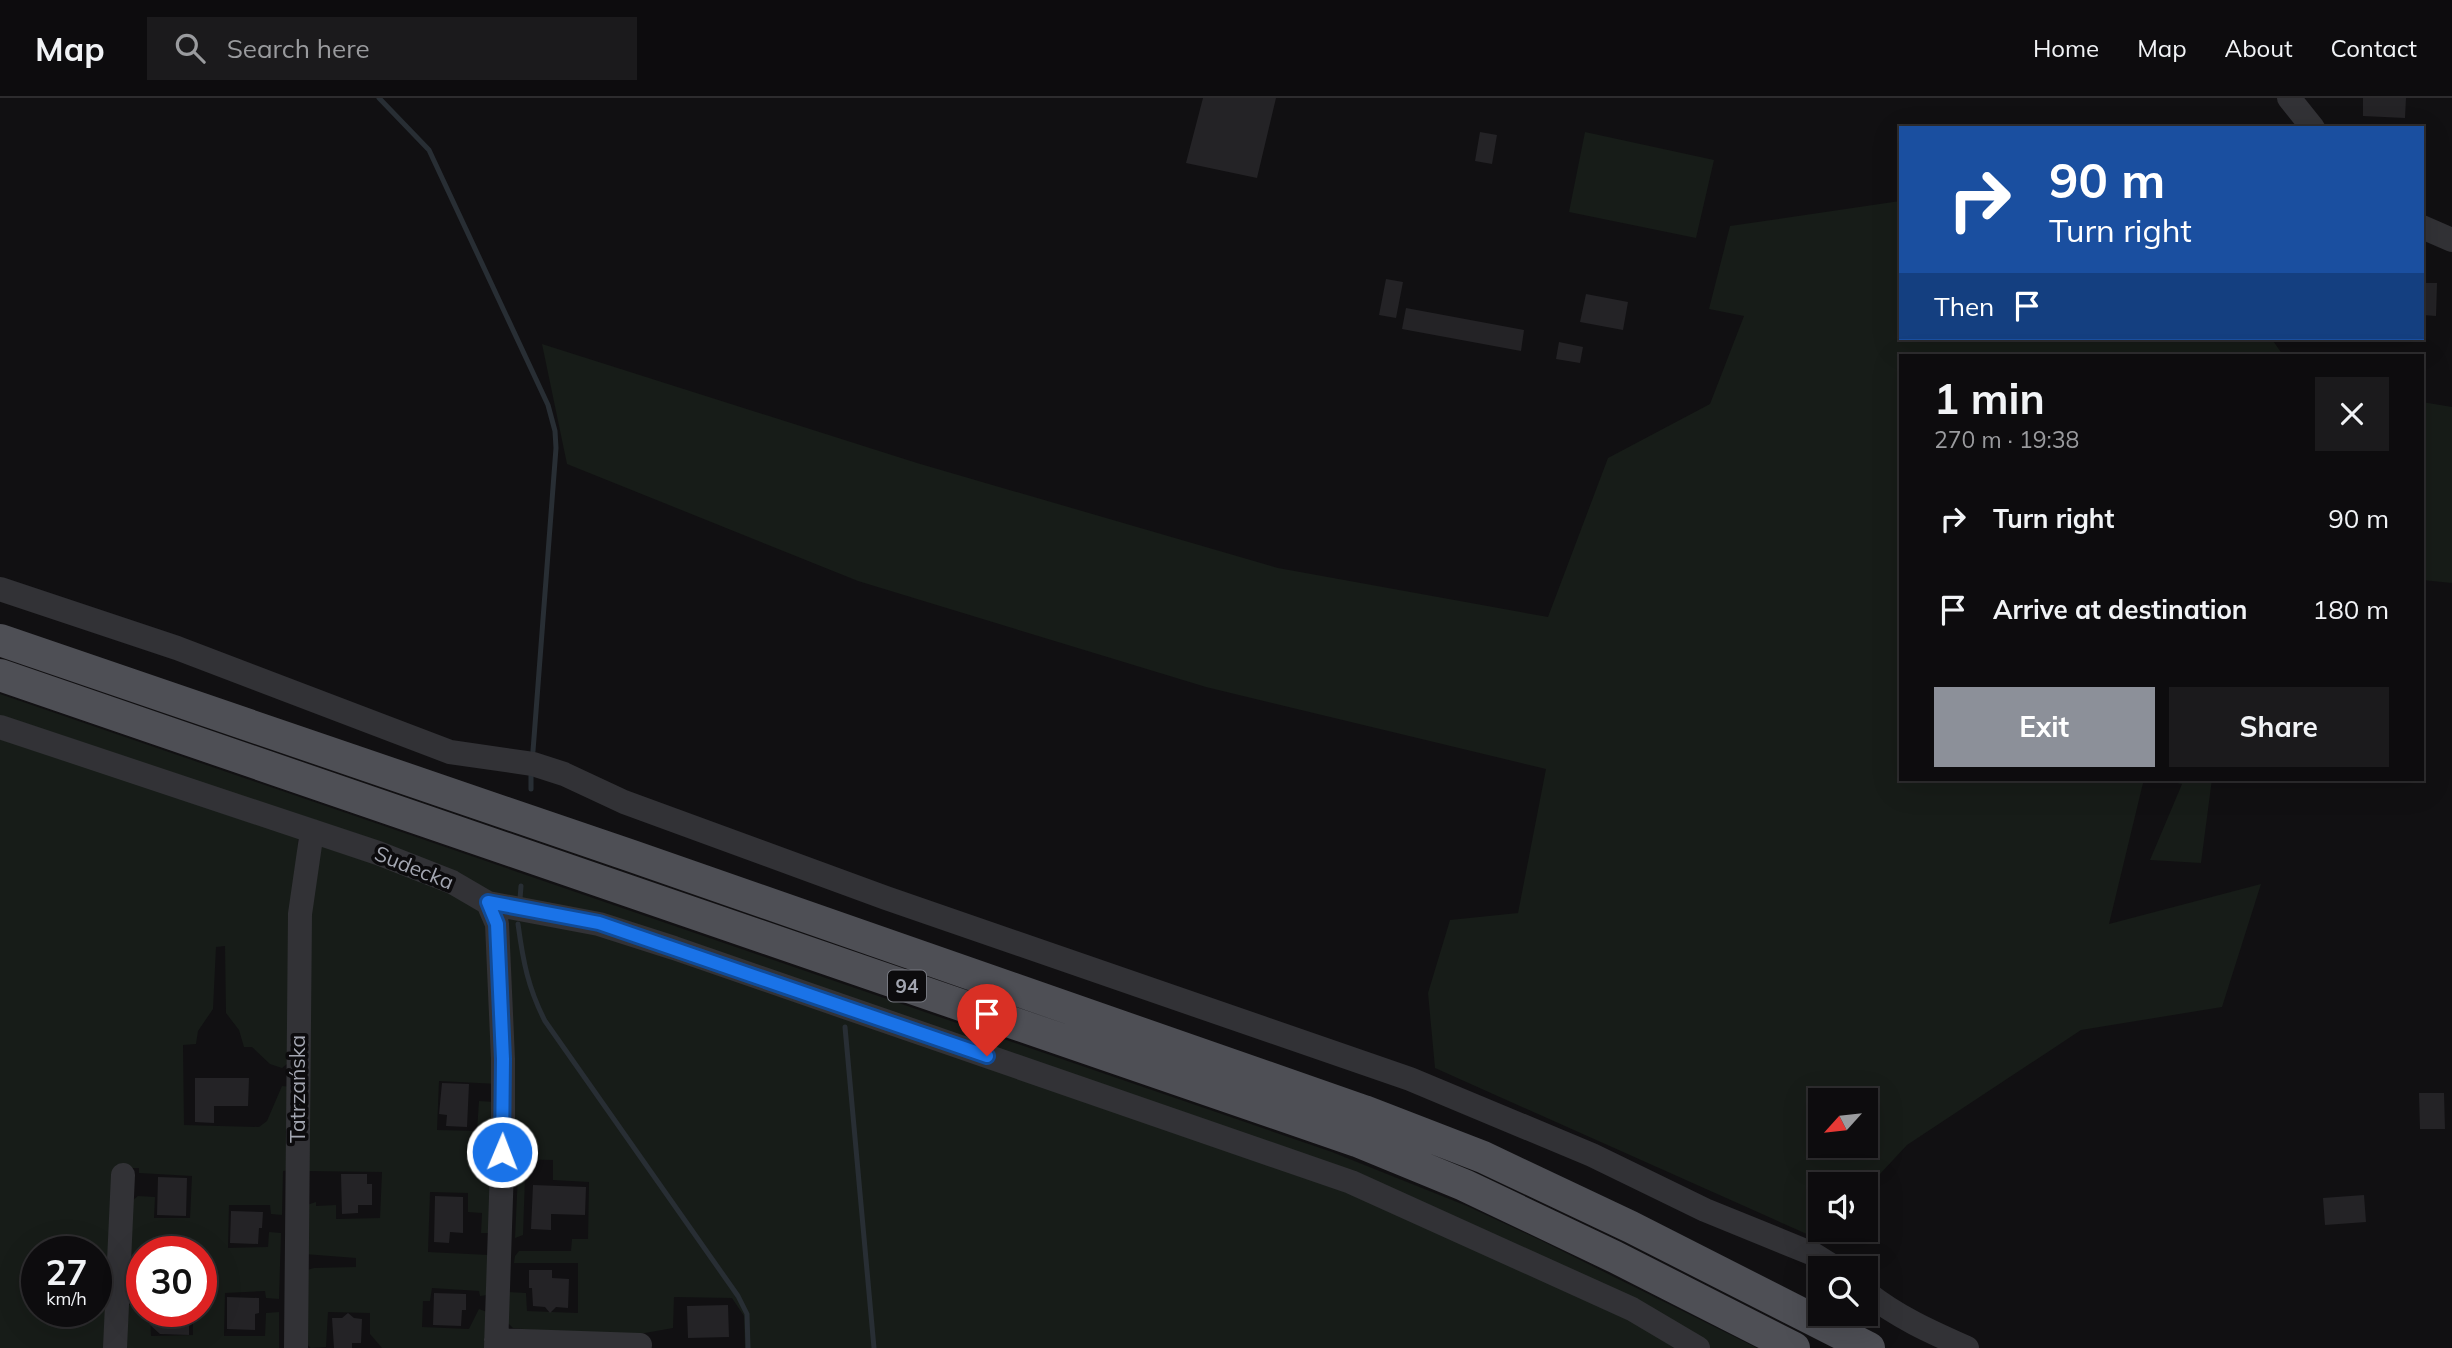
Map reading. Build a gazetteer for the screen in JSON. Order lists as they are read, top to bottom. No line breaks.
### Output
{"streets":{"main road":["94"],"street":["Sudecka","Tatrzańska"]},"crossings":[["Sudecka","Tatrzańska"]],"north":"bottom left","page":{"header":"Map","search":"Search here","nav":["Home","Map","About","Contact"],"turn":["90 m","Turn right"],"then":"Then","heading":["1 min","270 m · 19:38"],"list":[{"name":"Turn right","value":"90 m"},{"name":"Arrive at destination","value":"180 m"}],"buttons":["Exit","Share"],"speed":"27 km/h","limit":"30"}}
